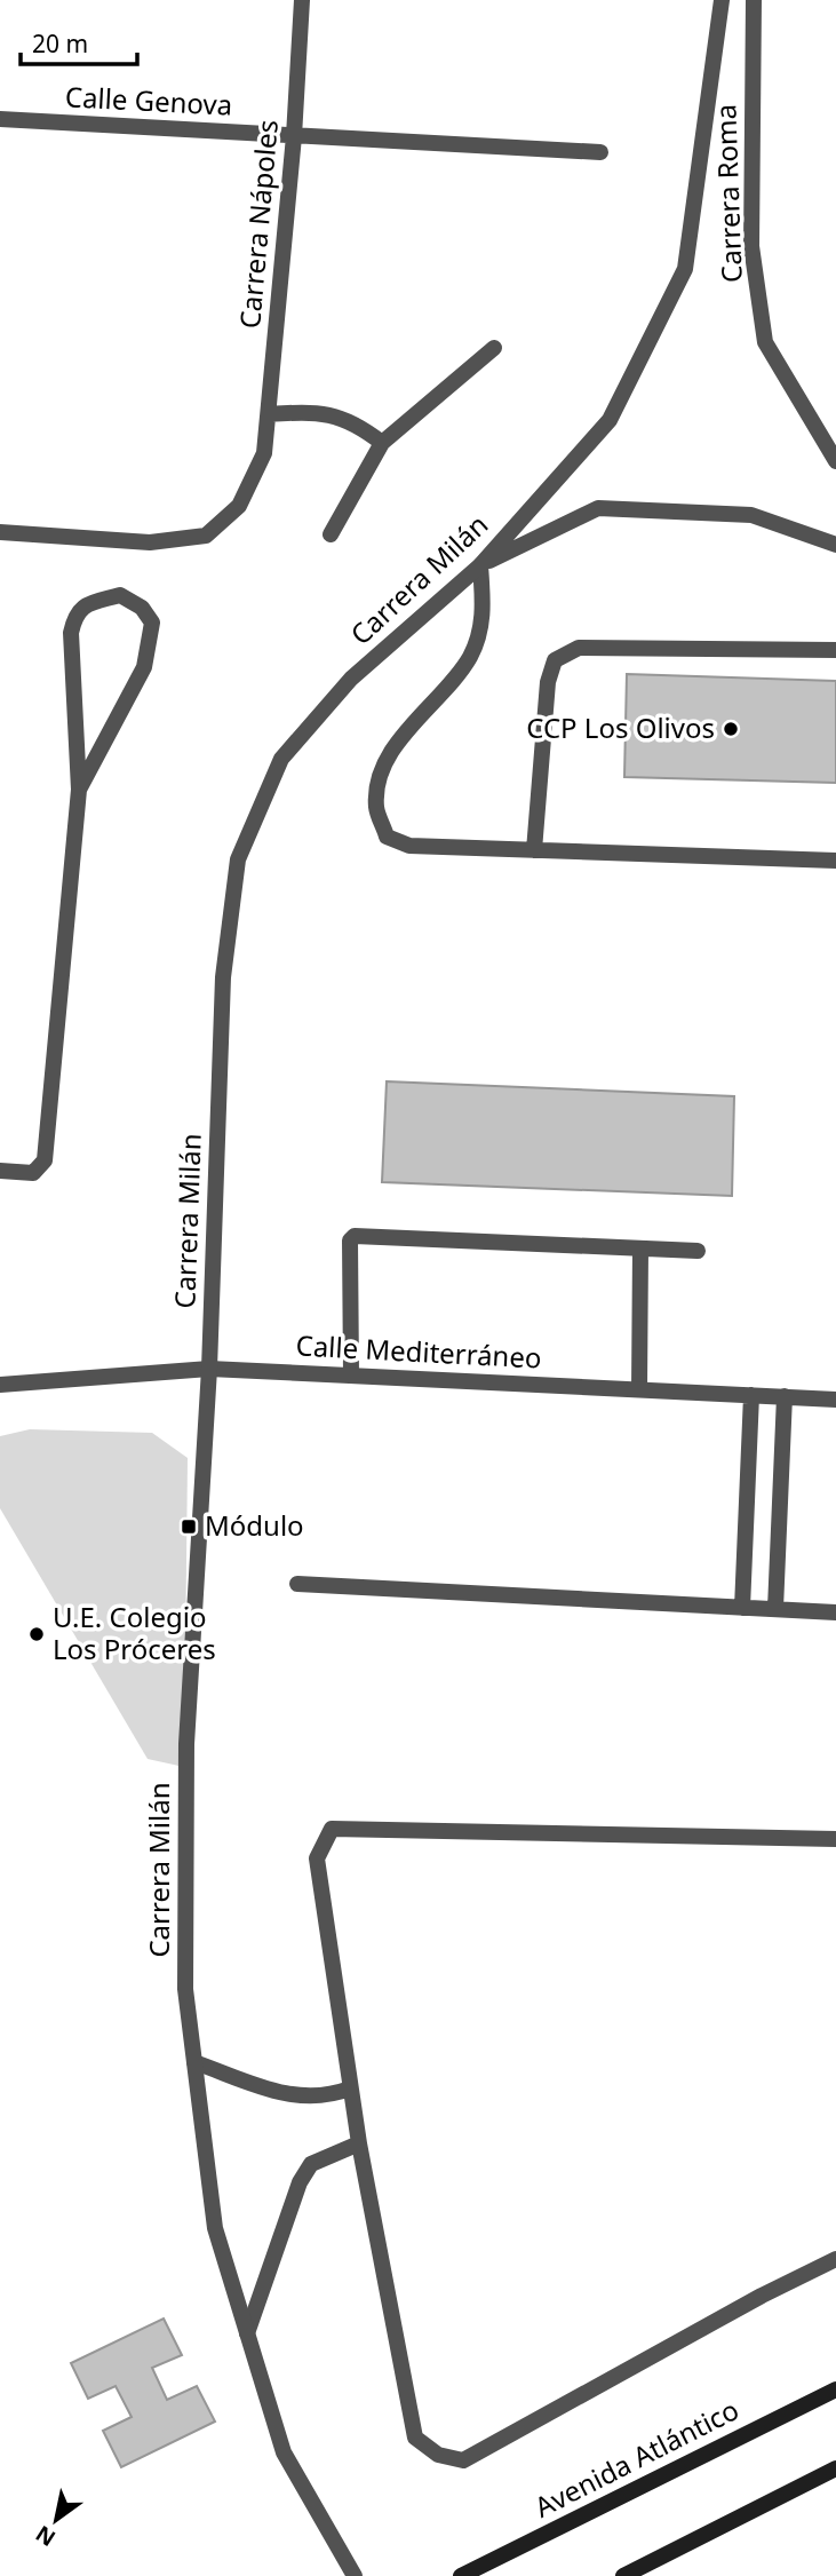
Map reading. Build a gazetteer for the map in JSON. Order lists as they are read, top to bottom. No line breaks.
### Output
{"streets":{"main road":["Avenida Atlántico"],"street":["Calle Genova","Carrera Roma","Carrera Nápoles","Carrera Milán","Calle Mediterráneo"]},"crossings":[["Calle Genova","Carrera Nápoles"],["Carrera Milán","Calle Mediterráneo"]],"places":{"other":["CCP Los Olivos","U.E. Colegio Los Próceres"],"transit":["Módulo"]},"scale_bar":"20 m","north":"bottom left"}
